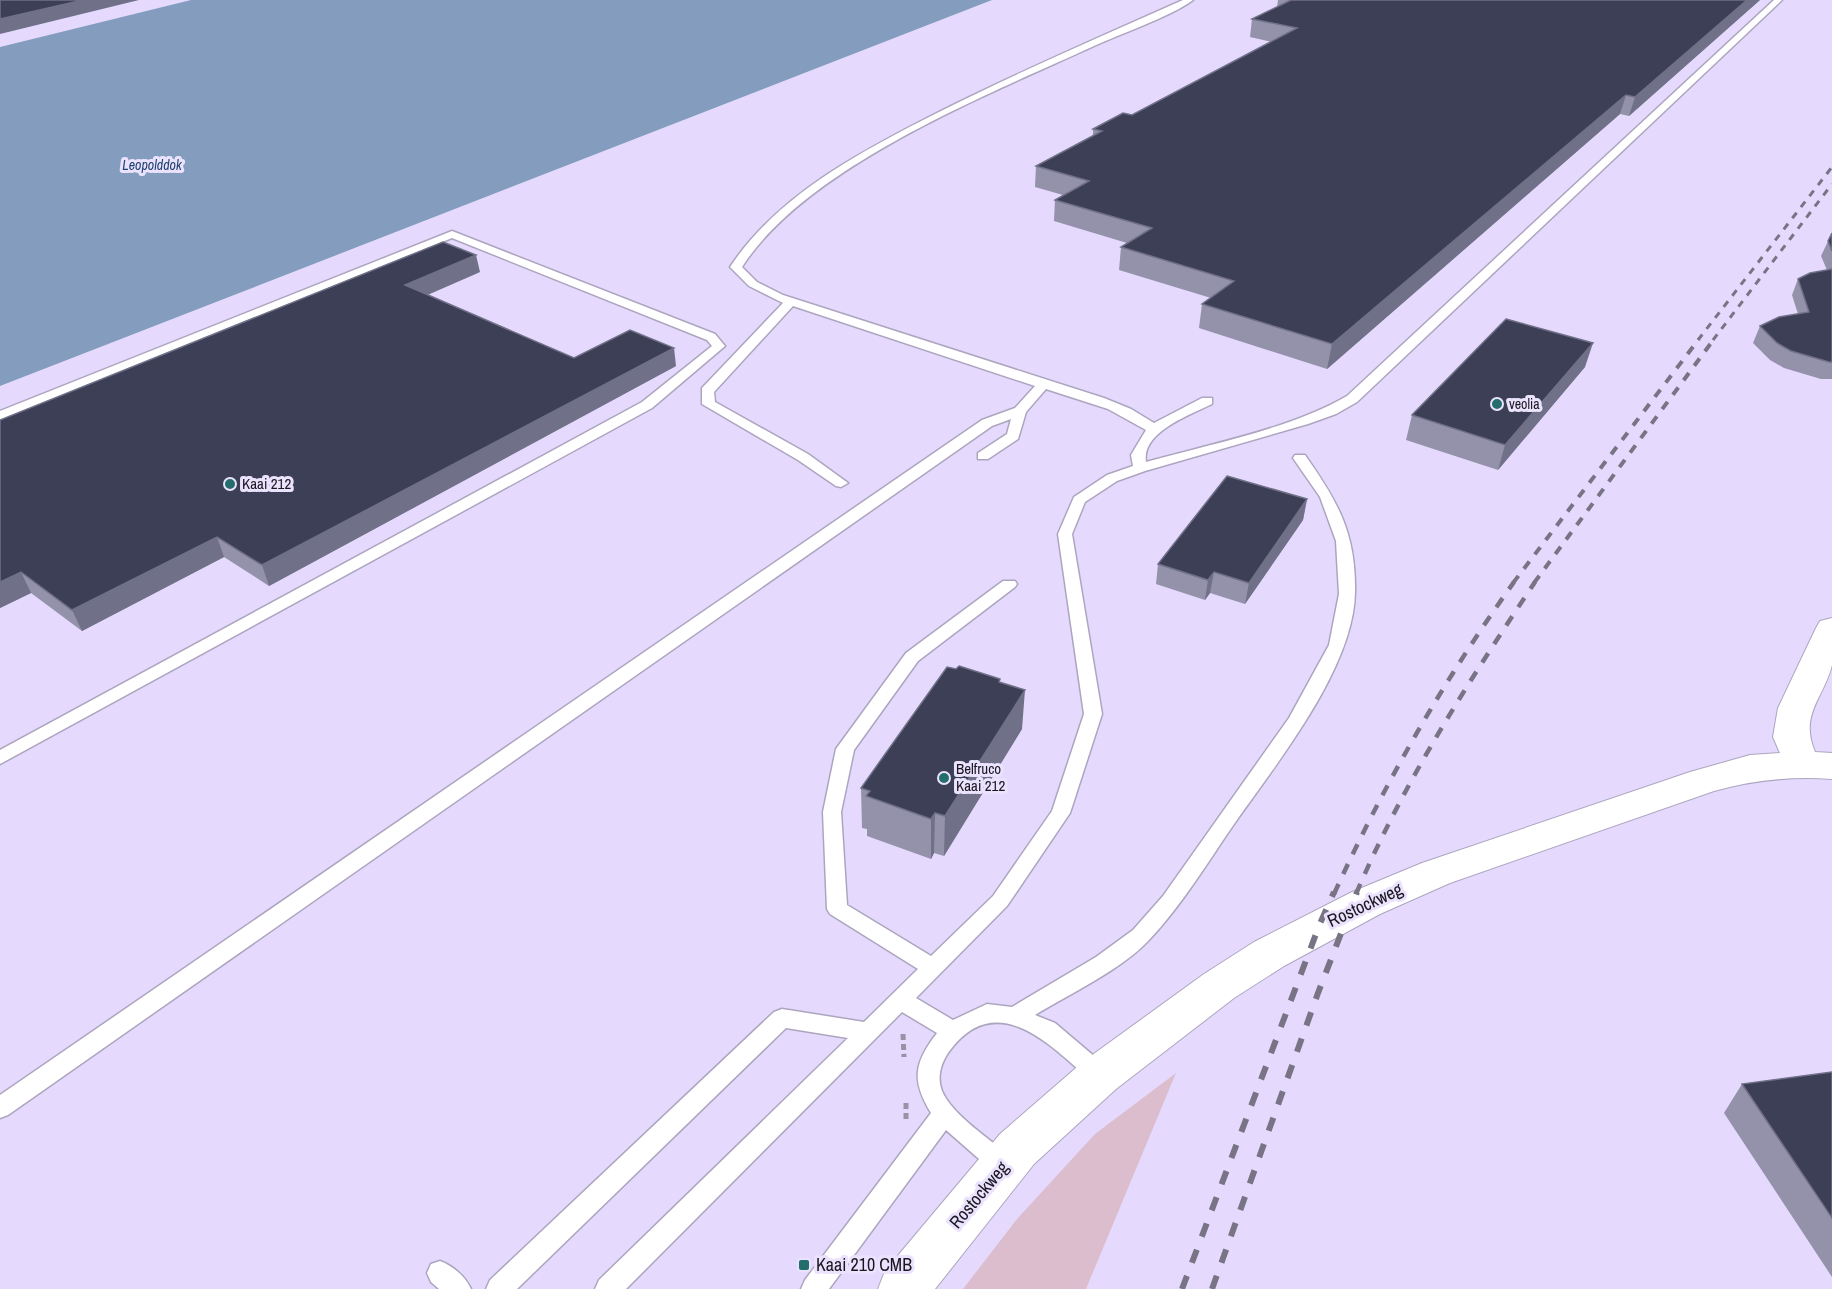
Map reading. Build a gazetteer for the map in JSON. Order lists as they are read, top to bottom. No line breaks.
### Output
{"streets":{"street":["Rostockweg"]},"water":["Leopolddok"],"places":{"other":["veolia","Kaai 212","Belfruco Kaai 212"],"transit":["Kaai 210 CMB"]}}
